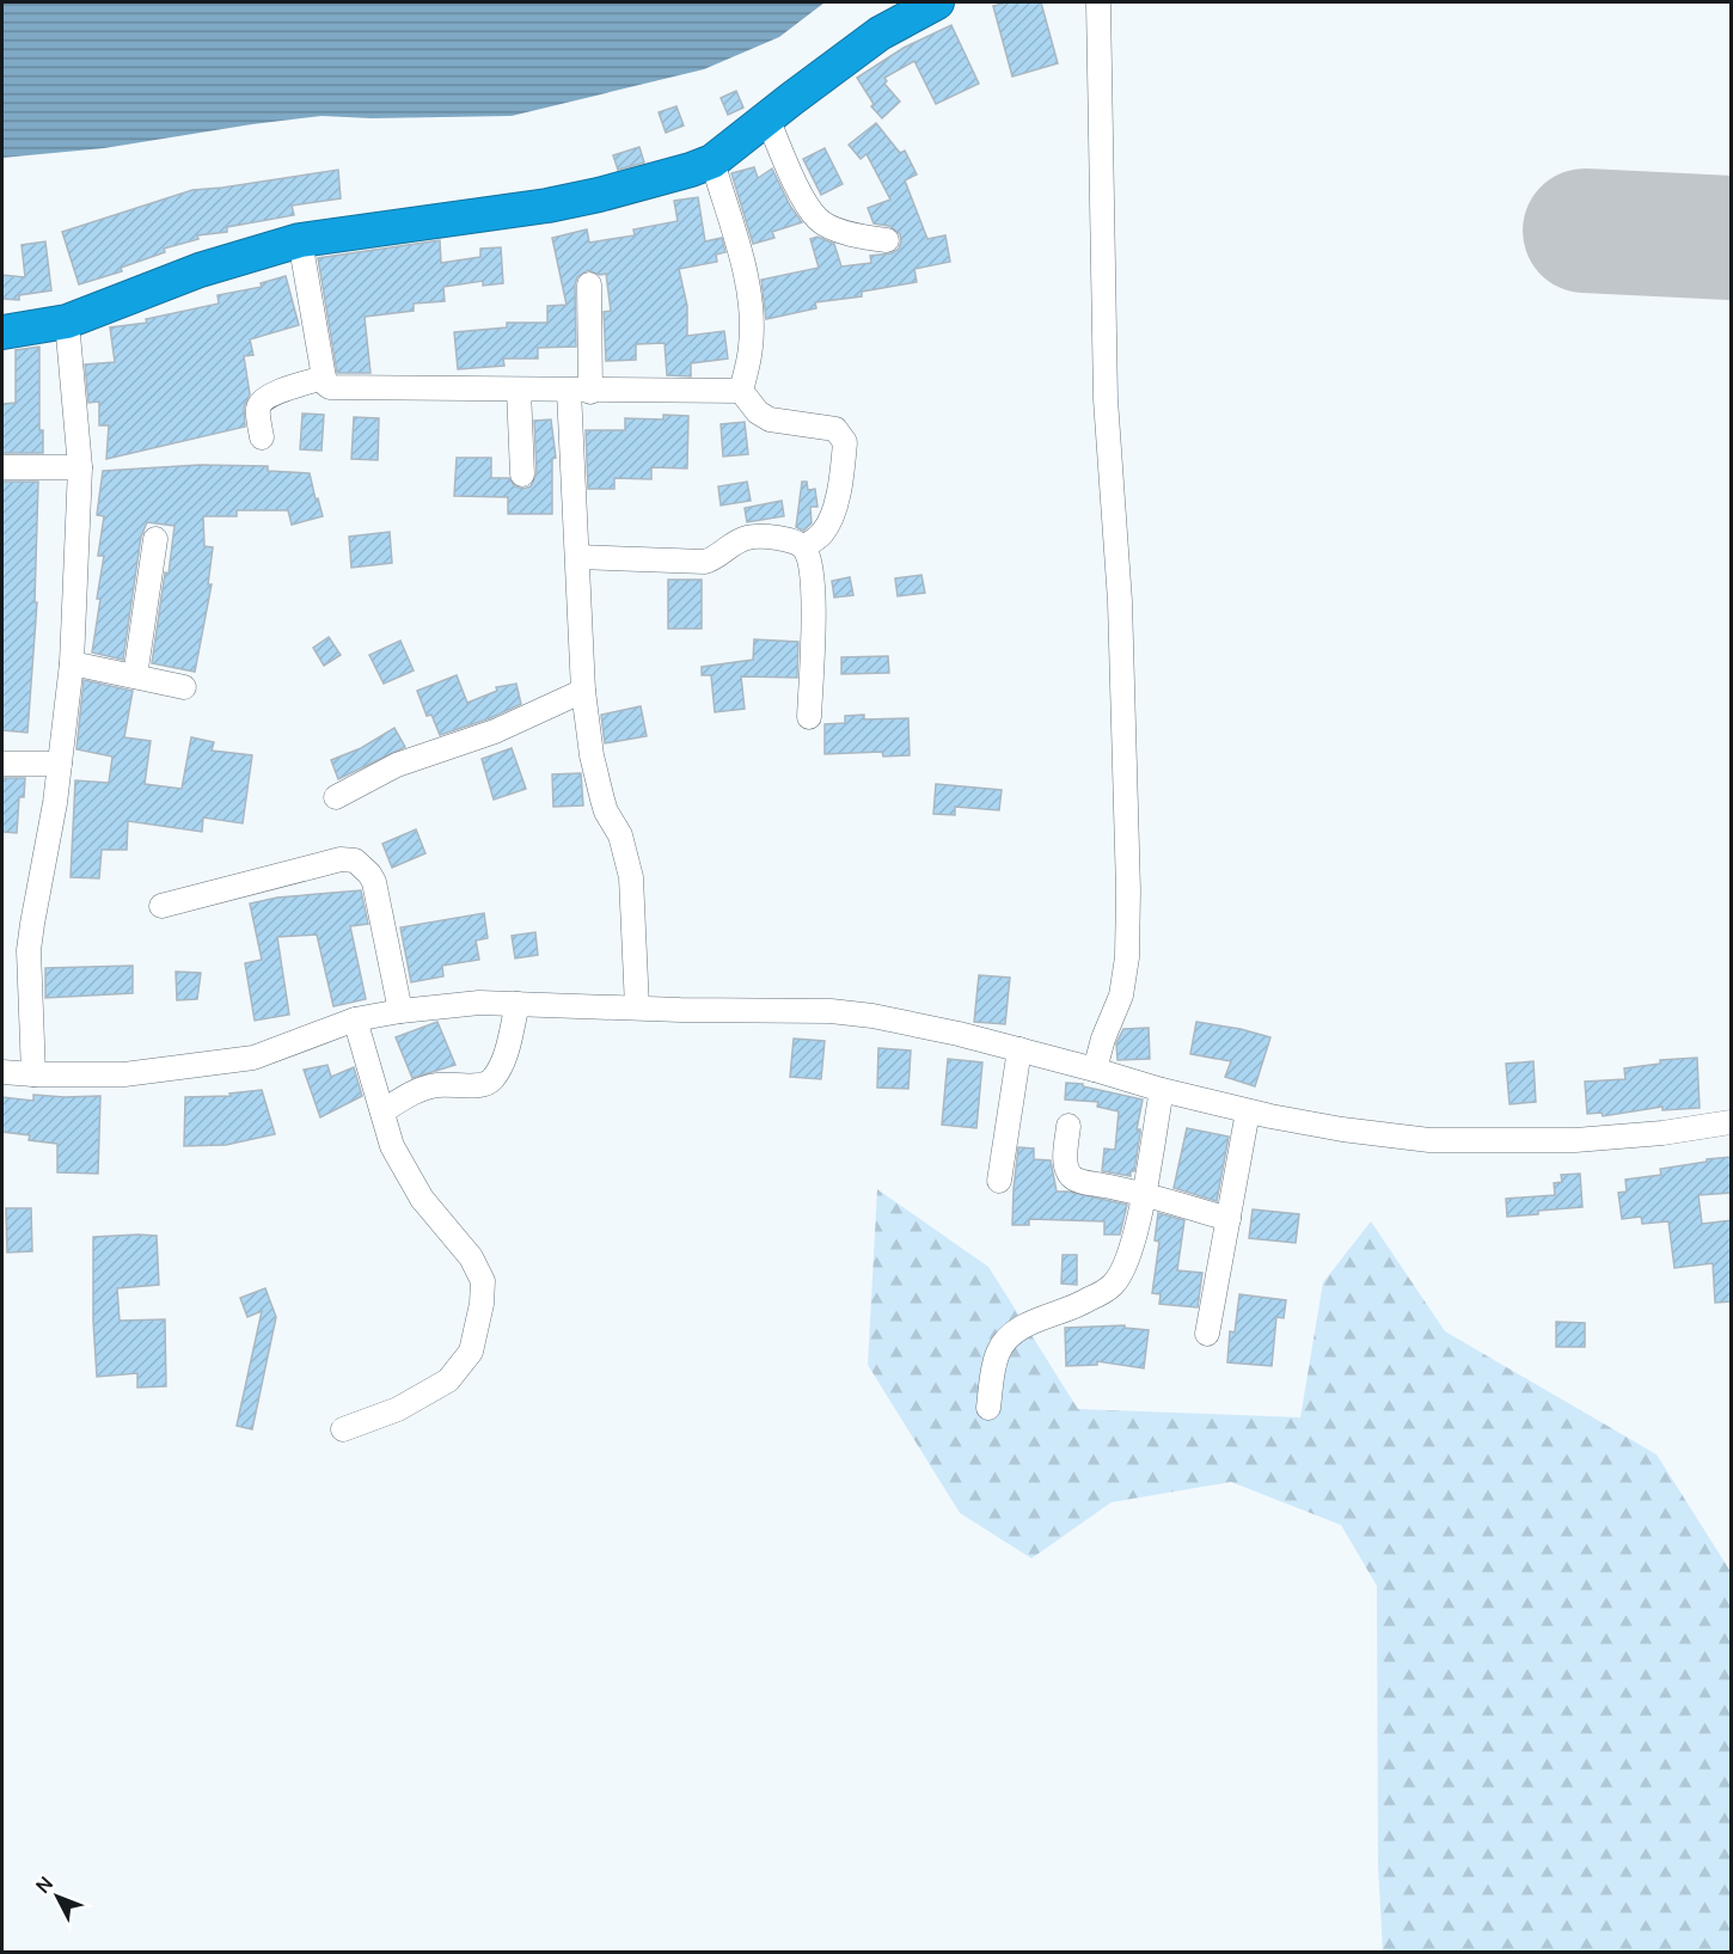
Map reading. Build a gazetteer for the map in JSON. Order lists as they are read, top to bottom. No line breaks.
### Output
{"north":"top left"}
